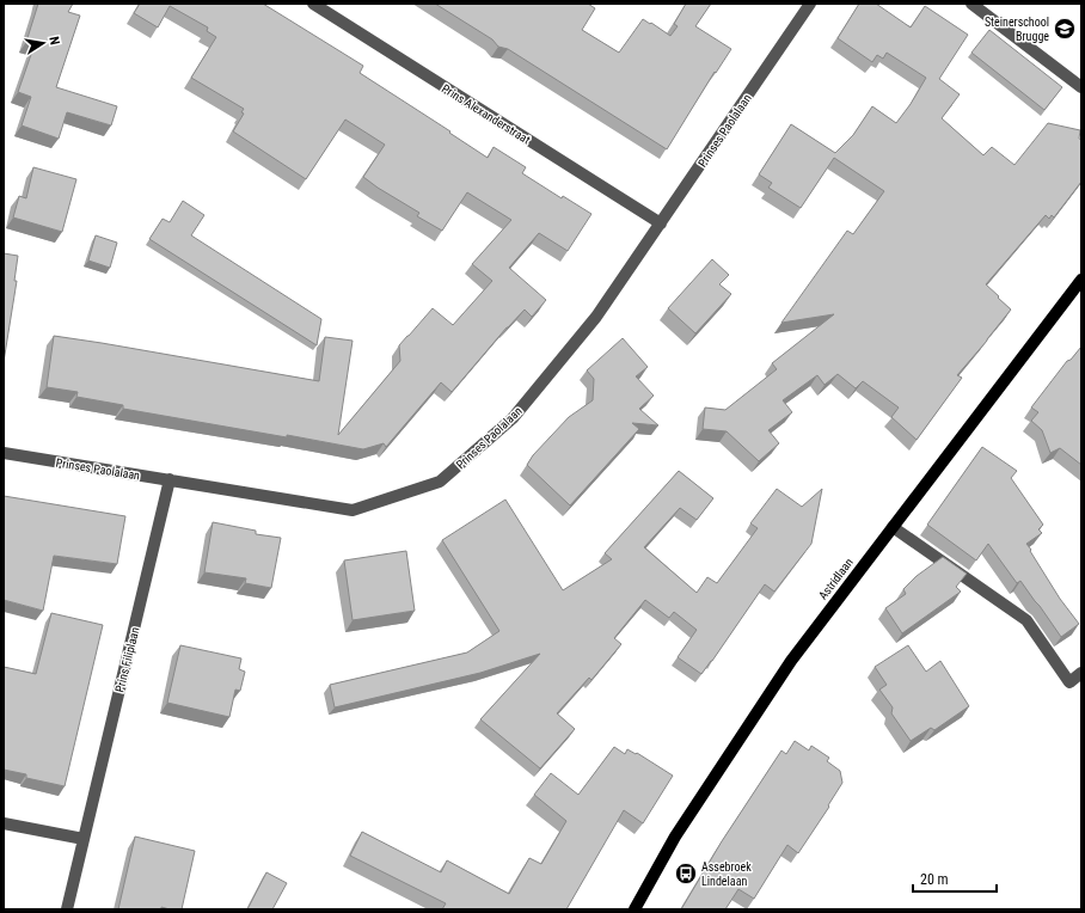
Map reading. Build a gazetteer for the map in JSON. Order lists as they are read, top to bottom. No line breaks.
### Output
{"streets":{"main road":["Astridlaan"],"street":["Prins Alexanderstraat","Prinses Paolalaan","Prins Filiplaan"]},"crossings":[["Prins Alexanderstraat","Prinses Paolalaan"],["Prinses Paolalaan","Prins Filiplaan"]],"places":{"school or university":["Steinerschool Brugge"],"bus stop":["Assebroek Lindelaan"]},"scale_bar":"20 m","north":"right"}
